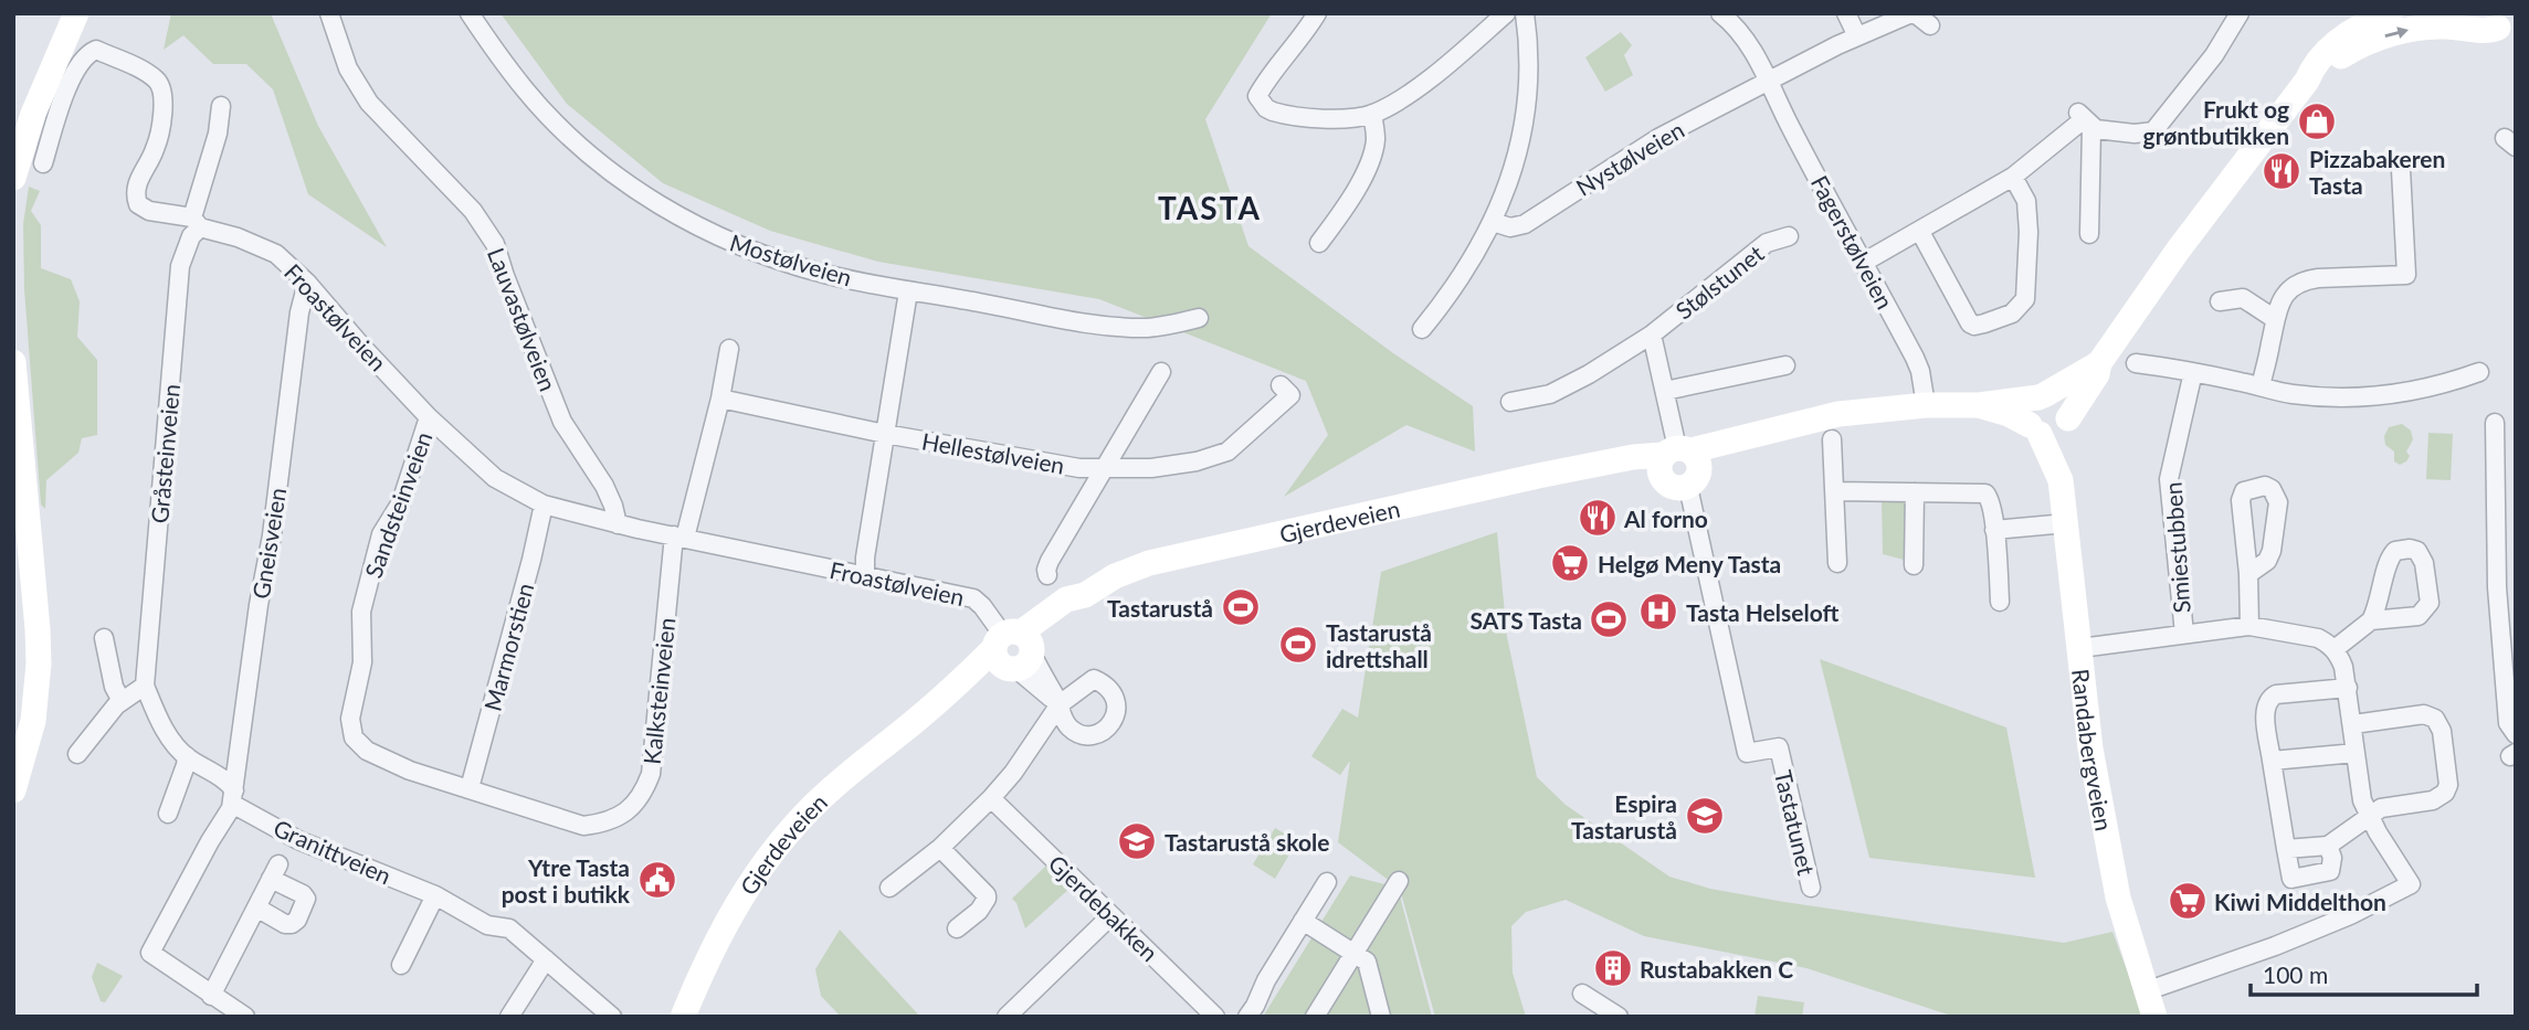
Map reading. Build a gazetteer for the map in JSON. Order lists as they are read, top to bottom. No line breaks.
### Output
{"streets":{"main road":["Gjerdeveien","Randabergveien"],"street":["Nystølveien","Fagerstølveien","Mostølveien","Stølstunet","Froastølveien","Lauvastølveien","Hellestølveien","Gråsteinveien","Sandsteinveien","Gneisveien","Smiestubben","Marmorstien","Kalksteinveien","Tastatunet","Granittveien","Gjerdebakken"]},"crossings":[["Nystølveien","Fagerstølveien"],["Fagerstølveien","Gjerdeveien"],["Stølstunet","Gjerdeveien"],["Froastølveien","Lauvastølveien"],["Froastølveien","Gråsteinveien"],["Froastølveien","Sandsteinveien"],["Froastølveien","Gjerdeveien"],["Froastølveien","Gneisveien"],["Froastølveien","Marmorstien"],["Froastølveien","Kalksteinveien"],["Froastølveien","Gjerdebakken"],["Gråsteinveien","Gneisveien"],["Gråsteinveien","Granittveien"],["Sandsteinveien","Marmorstien"],["Sandsteinveien","Kalksteinveien"],["Gjerdeveien","Randabergveien"],["Gjerdeveien","Tastatunet"],["Gneisveien","Granittveien"],["Marmorstien","Kalksteinveien"]],"districts":["TASTA"],"places":{"shop":["Frukt og grøntbutikken"],"restaurant":["Pizzabakeren Tasta","Al forno"],"supermarket":["Helgø Meny Tasta","Kiwi Middelthon"],"sports":["Tastarustå","SATS Tasta","Tastarustå idrettshall"],"hospital":["Tasta Helseloft"],"school or university":["Espira Tastarustå","Tastarustå skole"],"public building":["Ytre Tasta post i butikk"],"building":["Rustabakken C"]},"scale_bar":"100 m"}
